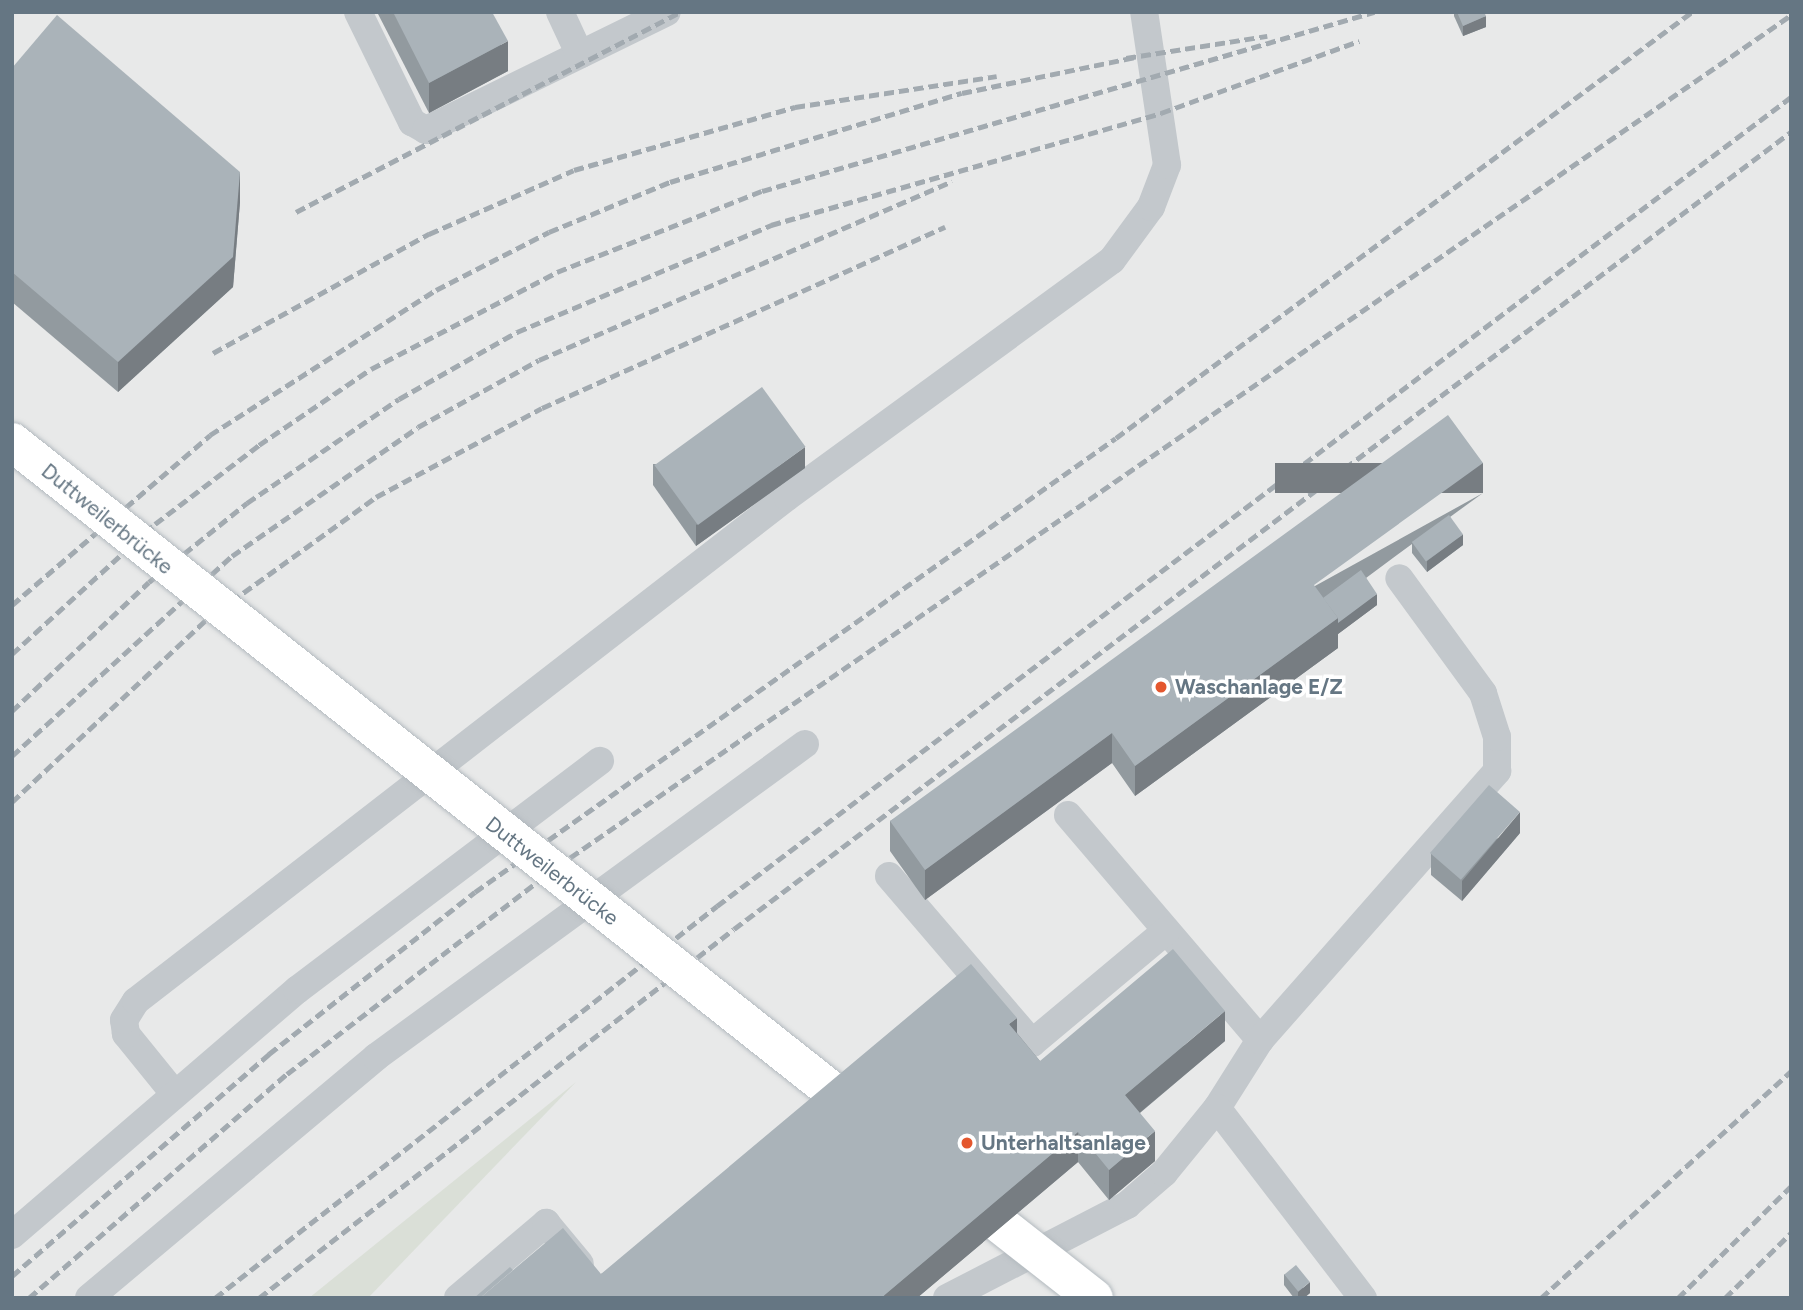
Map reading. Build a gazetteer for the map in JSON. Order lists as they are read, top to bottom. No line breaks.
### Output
{"streets":{"street":["Duttweilerbrücke"]},"places":["Waschanlage E/Z","Unterhaltsanlage"]}
